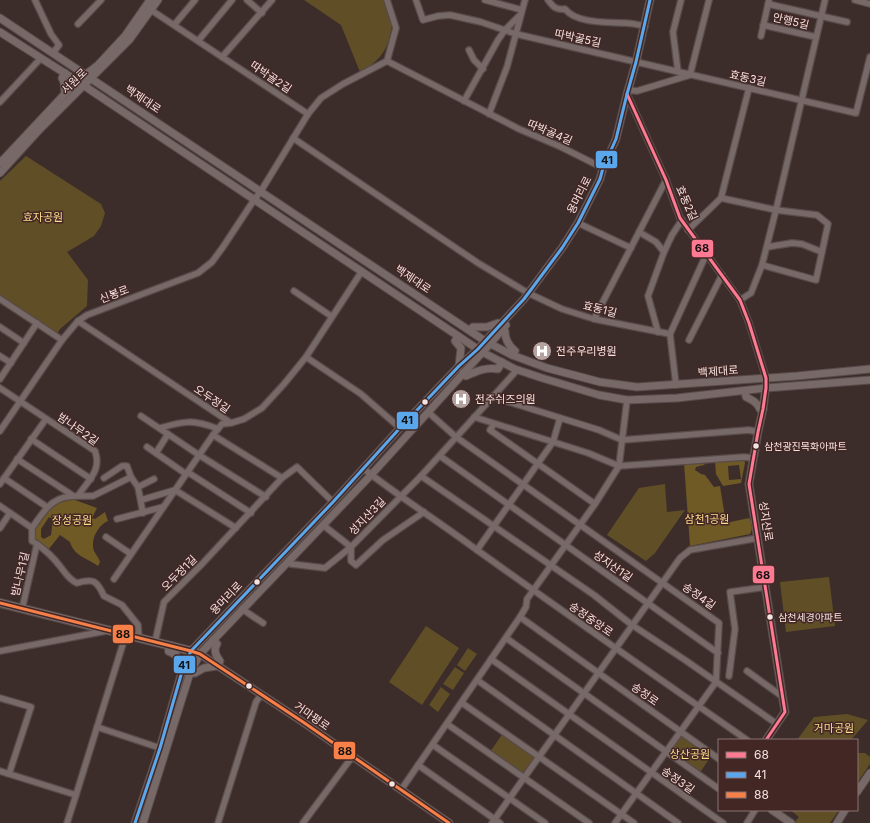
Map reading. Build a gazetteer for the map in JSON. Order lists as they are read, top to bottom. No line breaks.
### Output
{"streets":{"main road":["거마평로"],"street":["안행5길","따박골5길","따박골2길","효동3길","서원로","백제대로","따박골4길","용머리로","효동2길","신봉로","효동1길","오두정길","밤나무2길","성지산3길","성지산로","성지산1길","오두정1길","밤나무1길","송정4길","송정중앙로","송정로","송정3길"]},"crossings":[["따박골5길","효동3길"],["따박골5길","용머리로"],["따박골2길","서원로"],["따박골2길","신봉로"],["효동3길","용머리로"],["서원로","백제대로"],["백제대로","용머리로"],["백제대로","효동2길"],["백제대로","신봉로"],["백제대로","성지산3길"],["백제대로","성지산로"],["따박골4길","용머리로"],["따박골4길","신봉로"],["용머리로","효동2길"],["용머리로","효동1길"],["용머리로","성지산3길"],["용머리로","송정중앙로"],["용머리로","거마평로"],["효동2길","성지산로"],["신봉로","오두정길"],["신봉로","밤나무2길"],["성지산3길","성지산1길"],["성지산3길","송정중앙로"],["성지산1길","송정4길"],["오두정1길","거마평로"],["밤나무1길","거마평로"],["송정중앙로","송정3길"],["송정로","송정3길"]],"parks":["효자공원","삼천1공원","장성공원","거마공원","상산공원"],"places":{"hospital":["전주우리병원","전주쉬즈의원"],"other":["삼천광진목화아파트","삼천세경아파트"]},"lines":["transit line 41","transit line 68","transit line 88"],"legend":["68","41","88"]}
